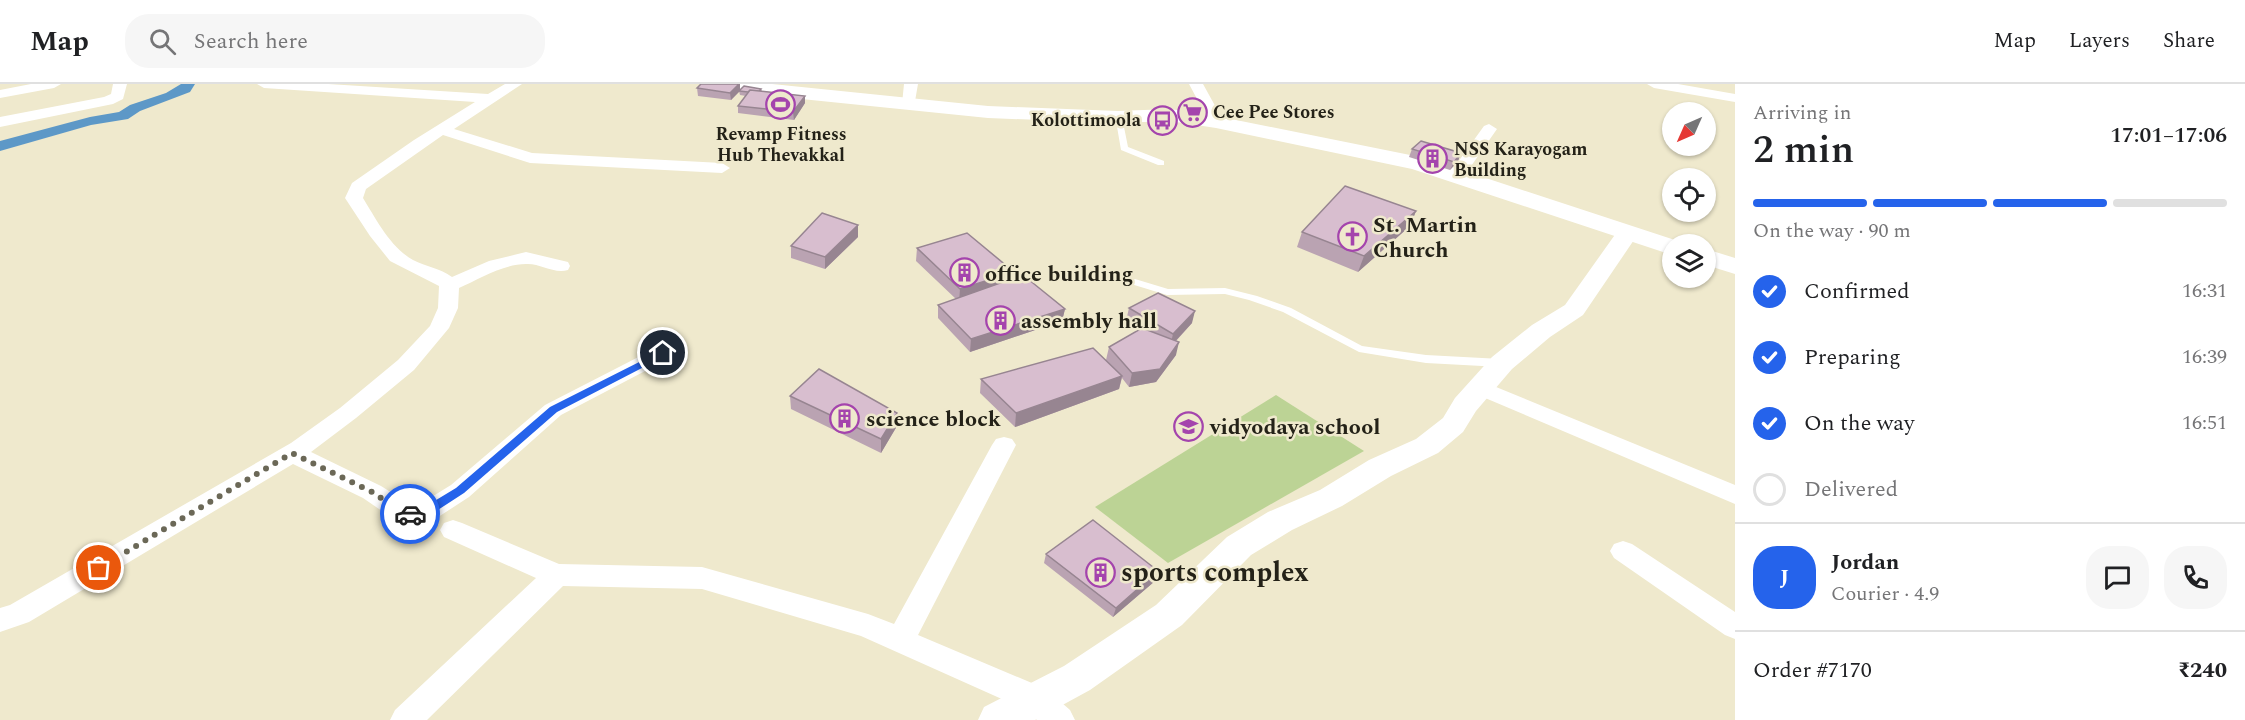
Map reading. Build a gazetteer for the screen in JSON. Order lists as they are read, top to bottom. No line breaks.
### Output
{"places":{"sports":["Revamp Fitness Hub Thevakkal"],"supermarket":["Cee Pee Stores"],"bus stop":["Kolottimoola"],"building":["NSS Karayogam Building","office building","assembly hall","science block","sports complex"],"church":["St. Martin Church"],"school or university":["vidyodaya school"]},"north":"bottom left","page":{"header":"Map","search":"Search here","nav":["Map","Layers","Share"],"heading":["2 min","Arriving in","17:01–17:06"],"panel":["Jordan","Courier · 4.9","Order #7170","₹240"],"bar":"On the way · 90 m","list":[["Confirmed","16:31"],["Preparing","16:39"],["On the way","16:51"],"Delivered"],"round":"J"}}
